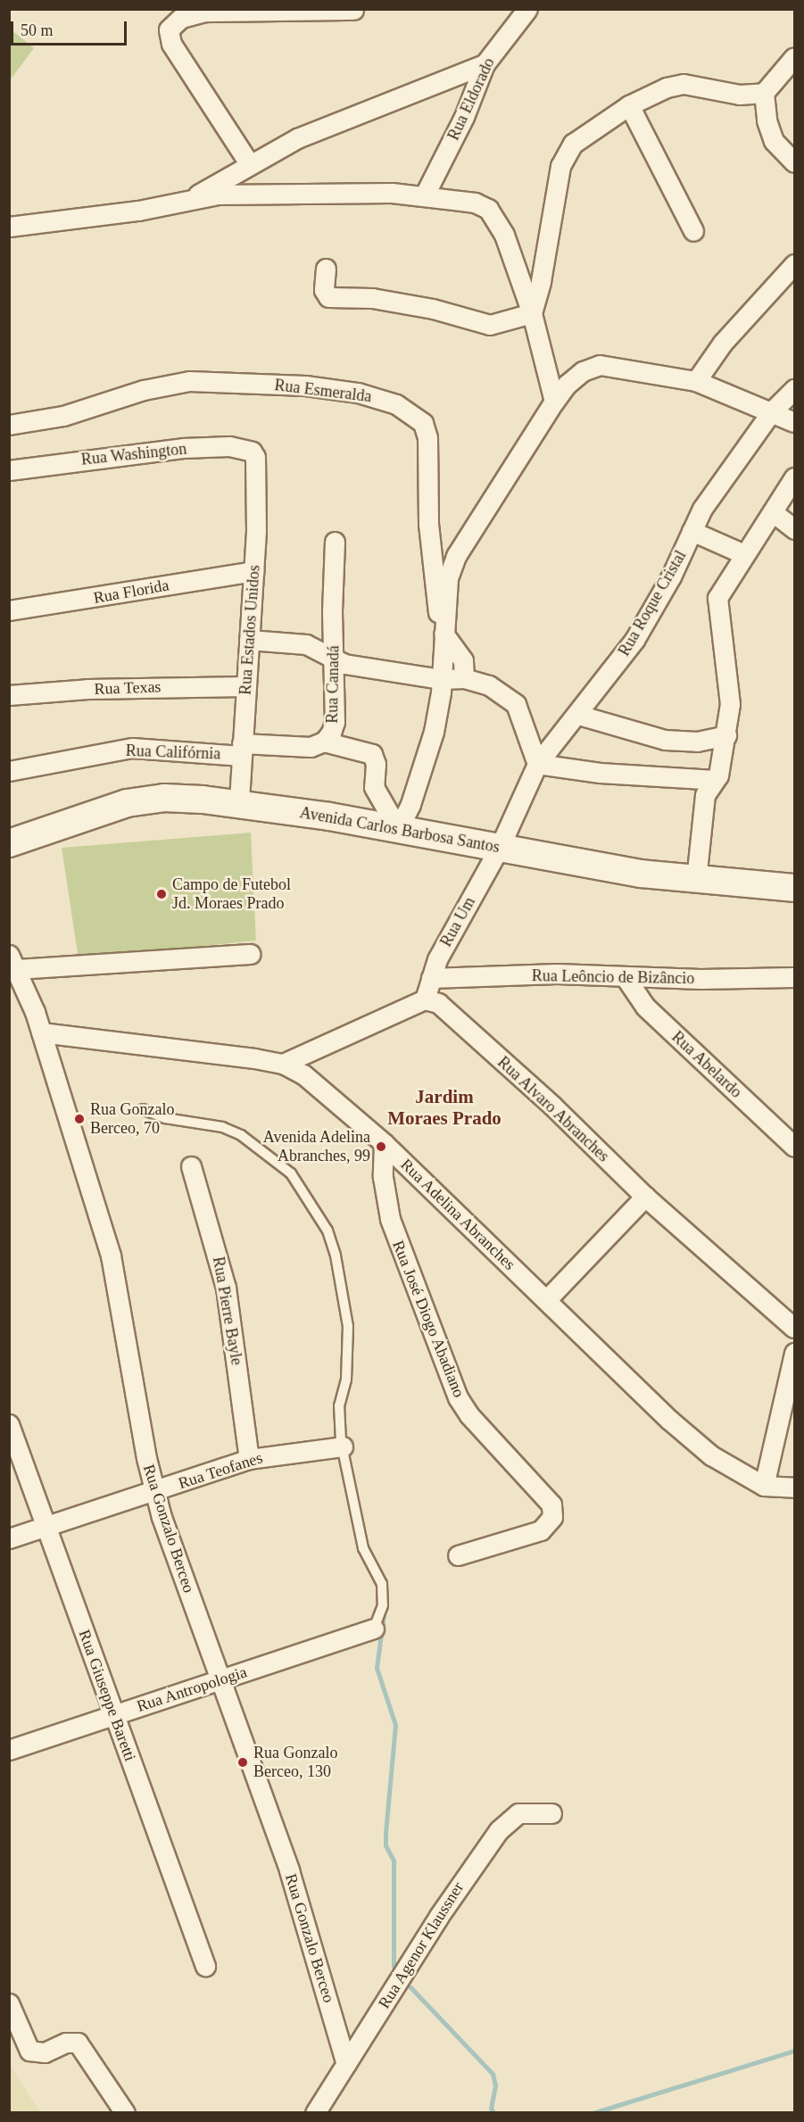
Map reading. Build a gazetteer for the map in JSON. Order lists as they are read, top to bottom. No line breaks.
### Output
{"streets":{"main road":["Avenida Carlos Barbosa Santos"],"street":["Rua Eldorado","Rua Esmeralda","Rua Washington","Rua Florida","Rua Roque Cristal","Rua Estados Unidos","Rua Canadá","Rua Texas","Rua Califórnia","Rua Um","Rua Leôncio de Bizâncio","Rua Abelardo","Rua Alvaro Abranches","Rua Adelina Abranches","Rua Pierre Bayle","Rua José Diogo Abadiano","Rua Teofanes","Rua Gonzalo Berceo","Rua Antropologia","Rua Giuseppe Baretti","Rua Agenor Klaussner"]},"crossings":[["Rua Esmeralda","Rua Roque Cristal"],["Rua Esmeralda","Avenida Carlos Barbosa Santos"],["Rua Washington","Rua Estados Unidos"],["Rua Florida","Rua Estados Unidos"],["Rua Roque Cristal","Avenida Carlos Barbosa Santos"],["Rua Roque Cristal","Rua Um"],["Rua Estados Unidos","Rua Canadá"],["Rua Estados Unidos","Rua Texas"],["Rua Estados Unidos","Rua Califórnia"],["Rua Estados Unidos","Avenida Carlos Barbosa Santos"],["Rua Canadá","Rua Califórnia"],["Avenida Carlos Barbosa Santos","Rua Um"],["Rua Um","Rua Leôncio de Bizâncio"],["Rua Um","Rua Alvaro Abranches"],["Rua Leôncio de Bizâncio","Rua Abelardo"],["Rua Adelina Abranches","Rua José Diogo Abadiano"],["Rua Adelina Abranches","Rua Gonzalo Berceo"],["Rua Pierre Bayle","Rua Teofanes"],["Rua Teofanes","Rua Gonzalo Berceo"],["Rua Teofanes","Rua Giuseppe Baretti"],["Rua Gonzalo Berceo","Rua Antropologia"],["Rua Gonzalo Berceo","Rua Agenor Klaussner"],["Rua Antropologia","Rua Giuseppe Baretti"]],"districts":["Jardim Moraes Prado"],"places":["Campo de Futebol Jd. Moraes Prado","Rua Gonzalo Berceo, 70","Avenida Adelina Abranches, 99","Rua Gonzalo Berceo, 130"],"scale_bar":"50 m"}
